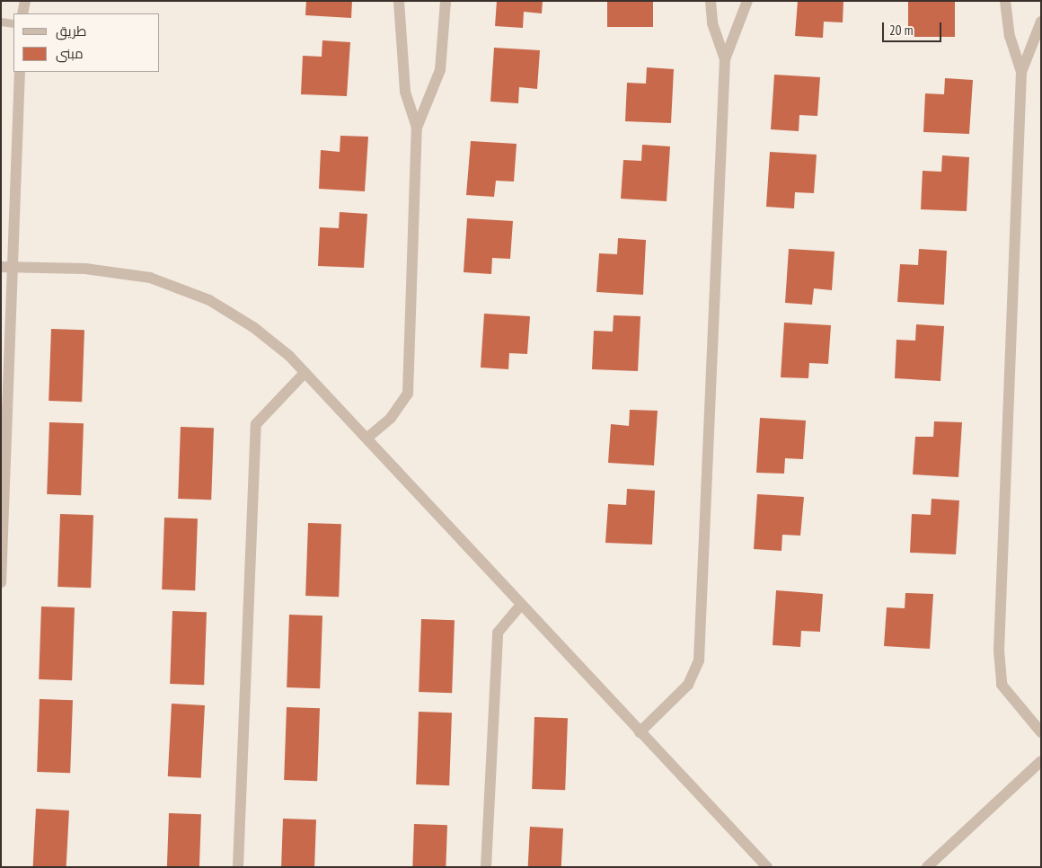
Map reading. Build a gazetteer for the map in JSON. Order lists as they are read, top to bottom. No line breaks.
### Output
{"legend":["طريق","مبنى"],"scale_bar":"20 m"}
